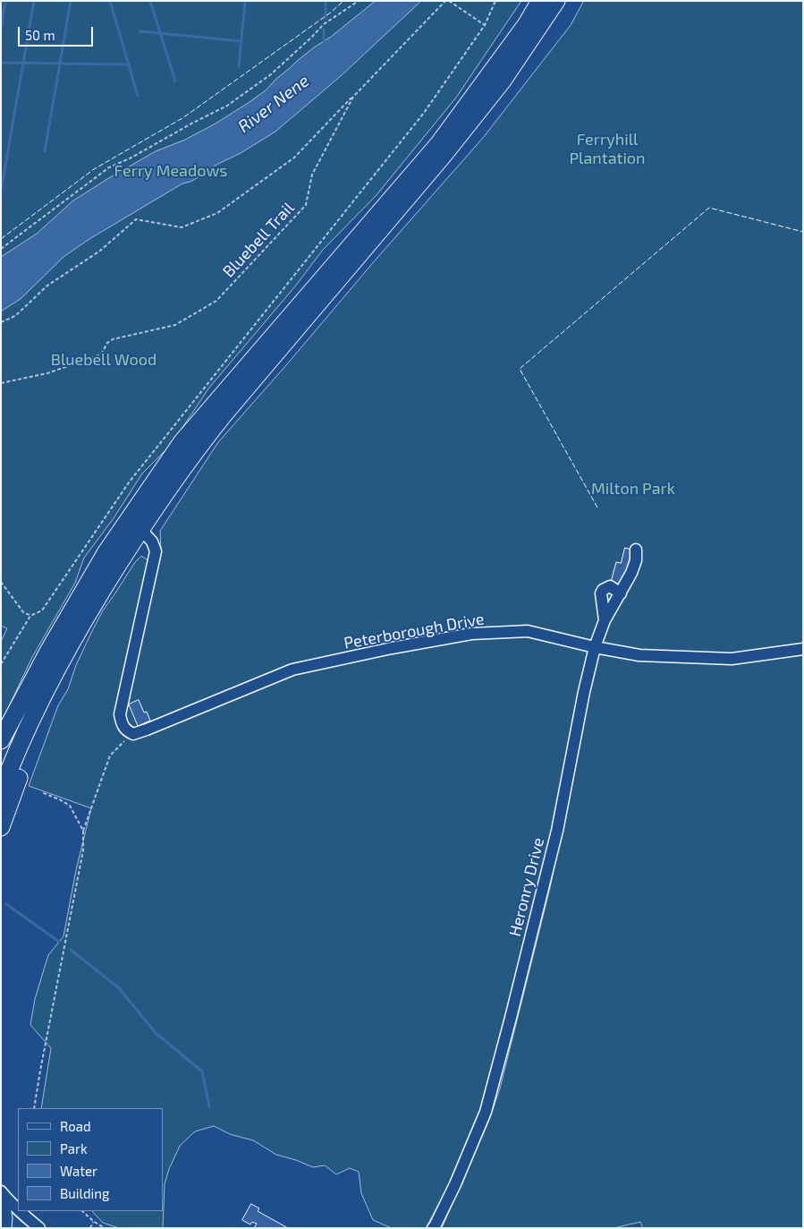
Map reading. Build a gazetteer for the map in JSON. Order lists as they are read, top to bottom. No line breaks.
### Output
{"streets":{"street":["Peterborough Drive","Heronry Drive"],"path":["Bluebell Trail"]},"crossings":[["Peterborough Drive","Heronry Drive"]],"water":["River Nene"],"parks":["Ferryhill Plantation","Ferry Meadows","Bluebell Wood","Milton Park"],"legend":["Road","Park","Water","Building"],"scale_bar":"50 m"}
